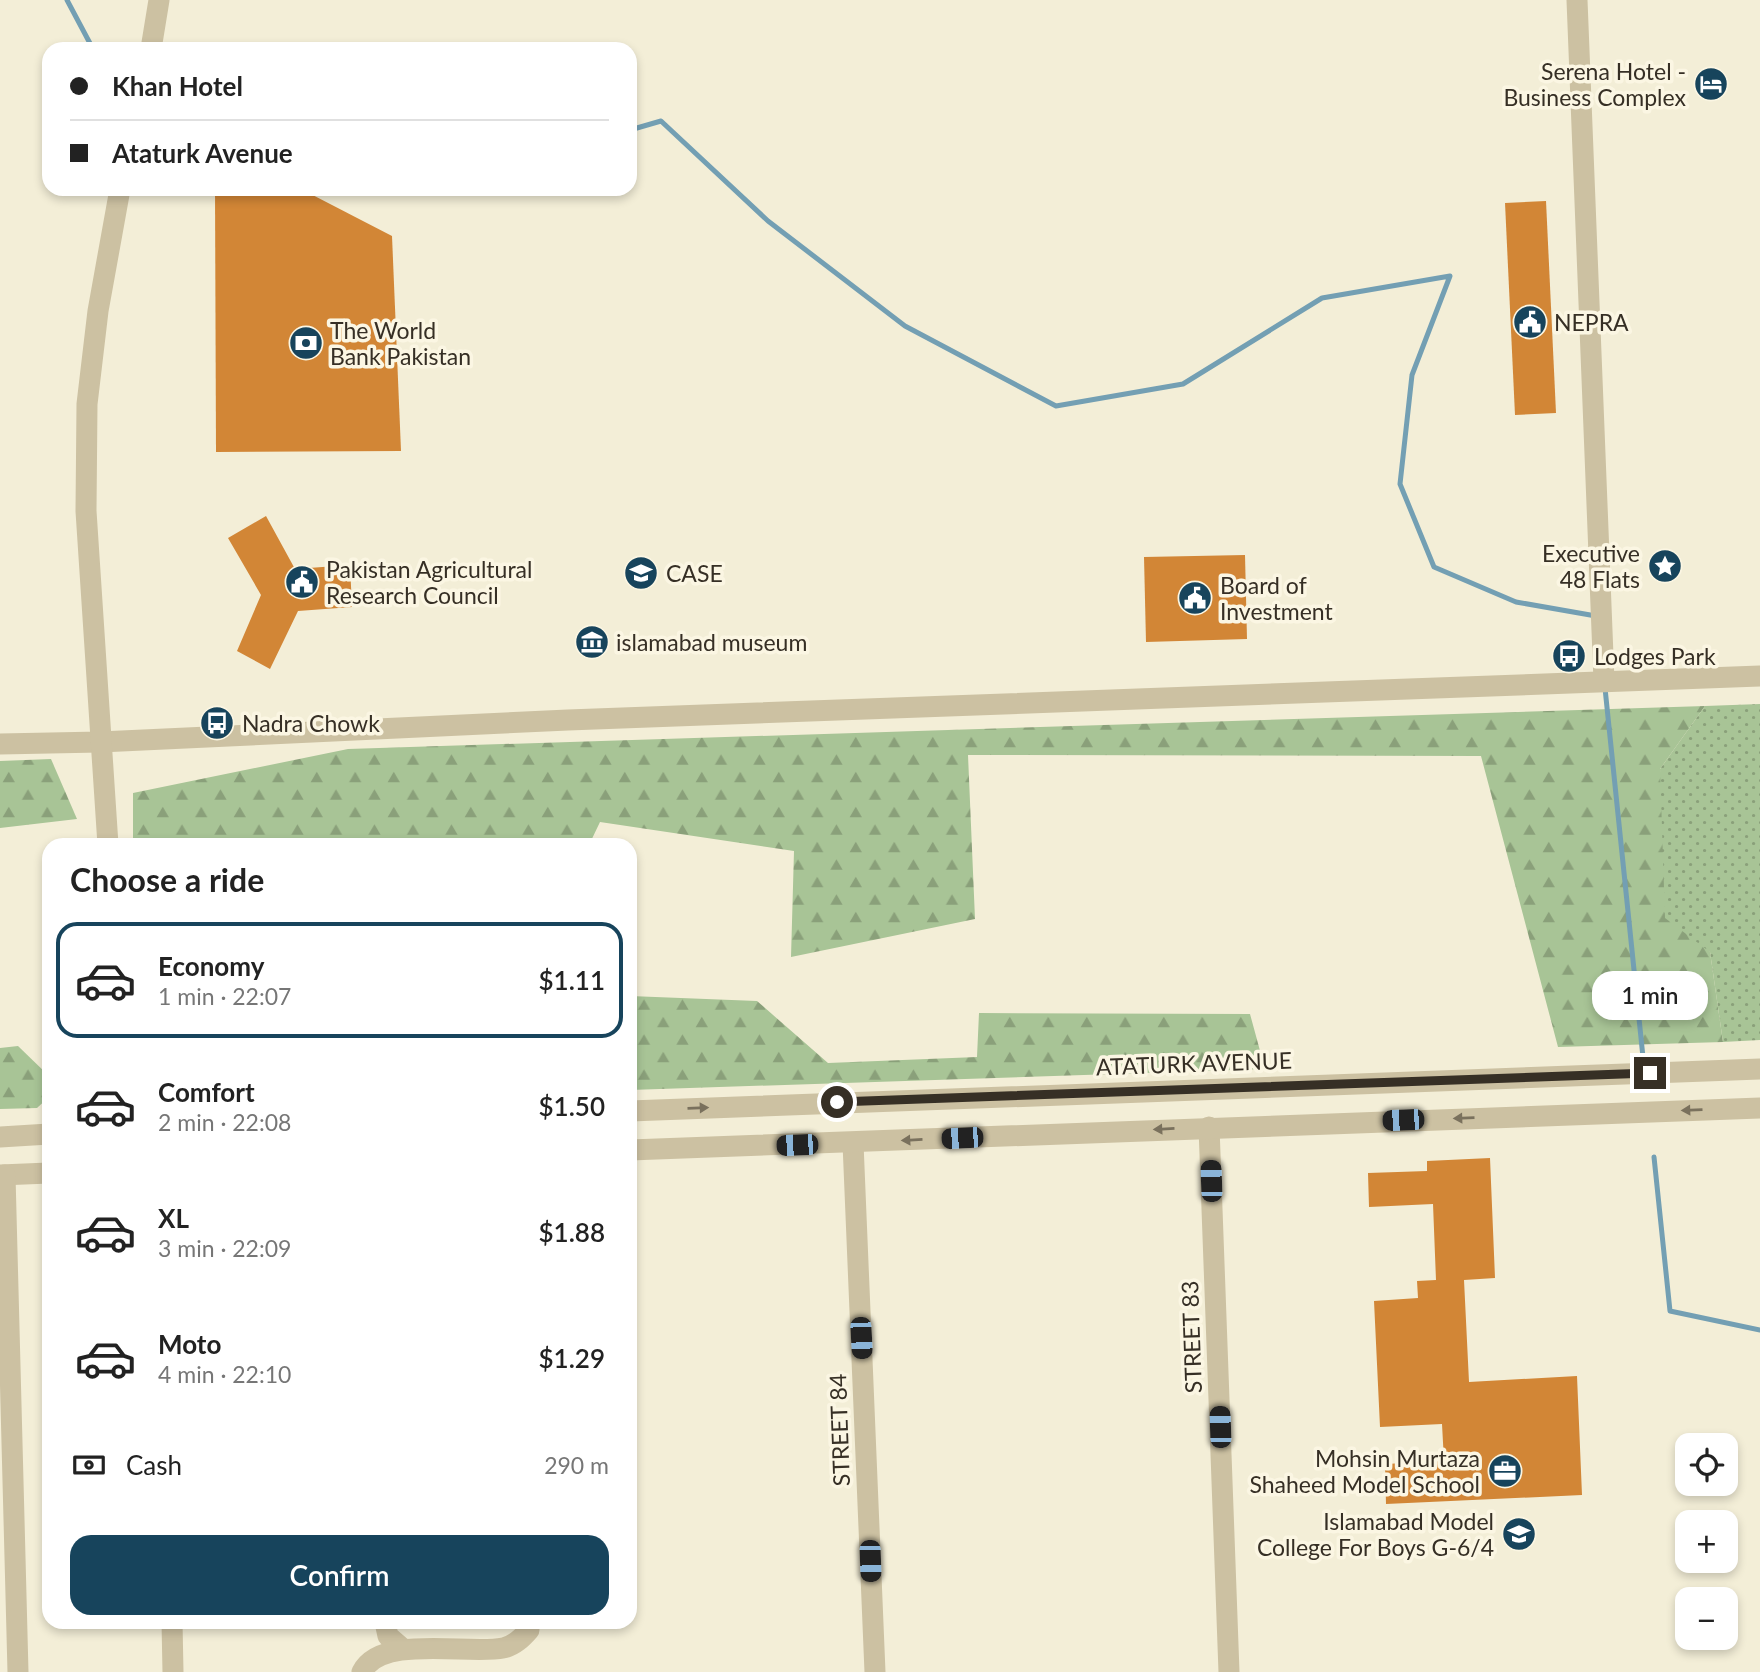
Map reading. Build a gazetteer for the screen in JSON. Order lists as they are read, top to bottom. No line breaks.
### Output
{"streets":{"street":["ATATURK AVENUE","STREET 83","STREET 84"]},"places":{"hotel":["Serena Hotel - Business Complex"],"public building":["NEPRA","Pakistan Agricultural Research Council","Board of Investment"],"bank":["The World Bank Pakistan"],"place":["Executive 48 Flats"],"school or university":["CASE","Islamabad Model College For Boys G-6/4"],"museum":["islamabad museum"],"bus stop":["Lodges Park","Nadra Chowk"],"office":["Mohsin Murtaza Shaheed Model School"]},"page":{"banner":["Khan Hotel","Ataturk Avenue"],"heading":"Choose a ride","list":[{"name":"Economy","note":"1 min · 22:07","value":"$1.11"},{"name":"Comfort","note":"2 min · 22:08","value":"$1.50"},{"name":"XL","note":"3 min · 22:09","value":"$1.88"},{"name":"Moto","note":"4 min · 22:10","value":"$1.29"}],"bubble":"1 min","pay":["Cash","290 m"],"map_buttons":["+","−"],"buttons":"Confirm"}}
